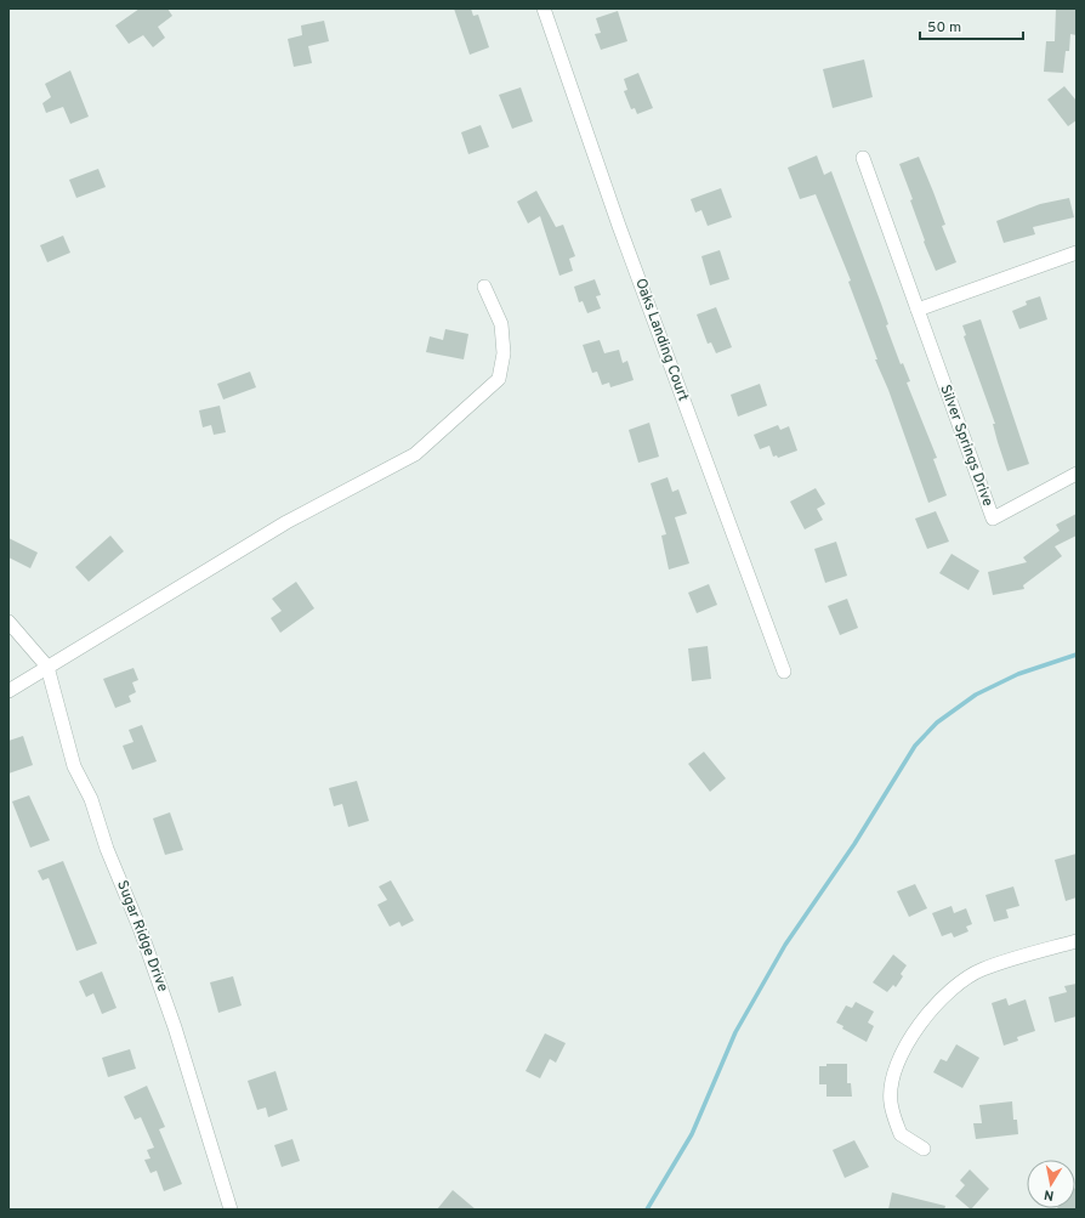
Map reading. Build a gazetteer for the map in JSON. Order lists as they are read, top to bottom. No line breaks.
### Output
{"streets":{"street":["Oaks Landing Court","Silver Springs Drive","Sugar Ridge Drive"]},"scale_bar":"50 m","north":"bottom"}
